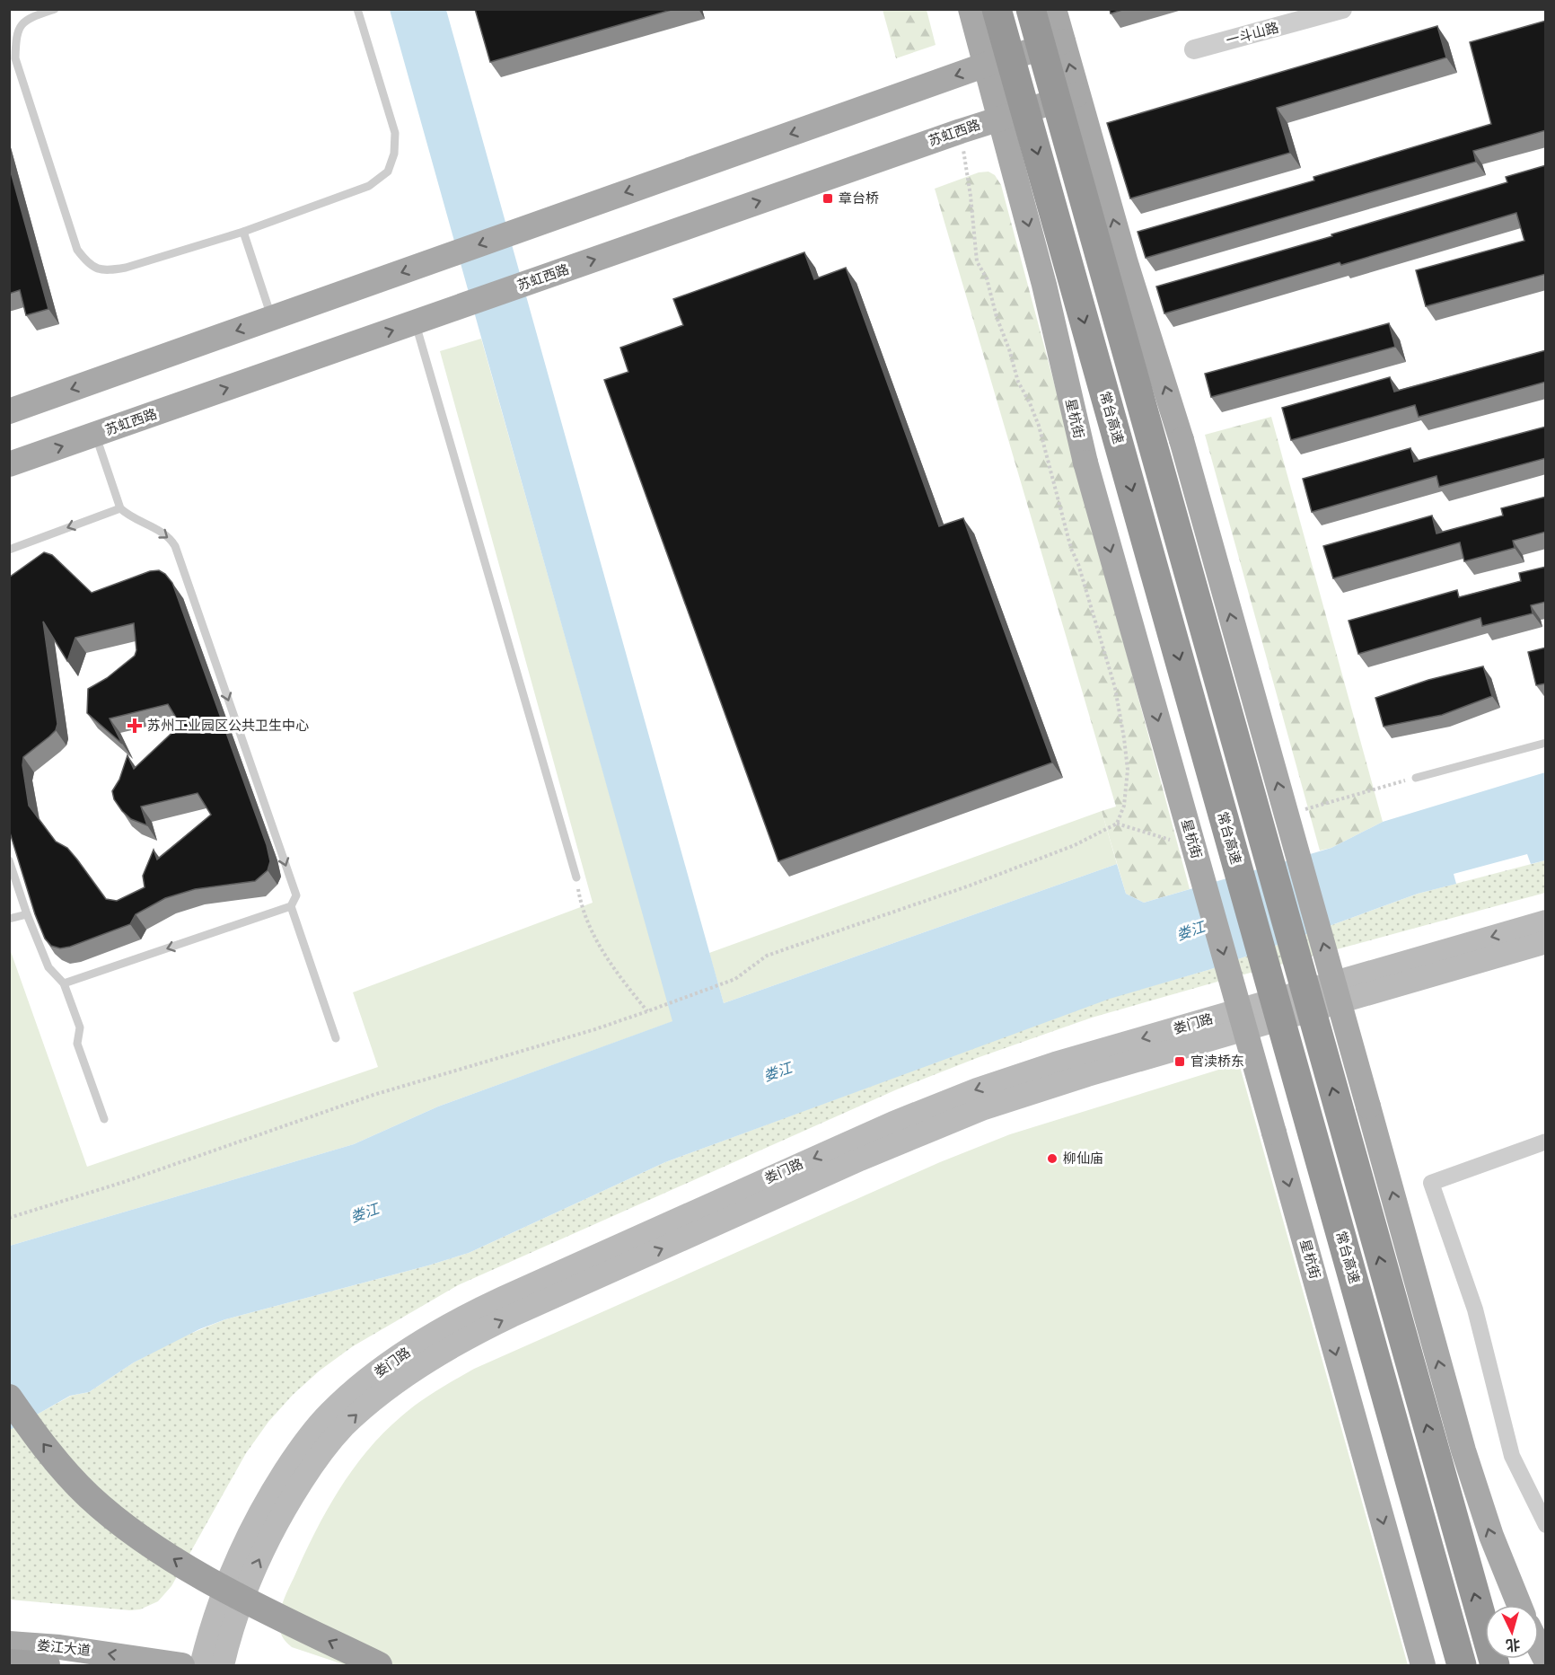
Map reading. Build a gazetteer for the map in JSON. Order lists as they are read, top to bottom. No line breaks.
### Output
{"streets":{"highway":["常台高速"],"main road":["苏虹西路","星杭街","娄门路","娄江大道"],"street":["一斗山路"]},"crossings":[["苏虹西路","星杭街"]],"one_way":["娄江大道"],"water":["娄江"],"places":{"transit":["章台桥","官渎桥东"],"health":["苏州工业园区公共卫生中心"],"other":["柳仙庙"]},"north":"bottom"}
